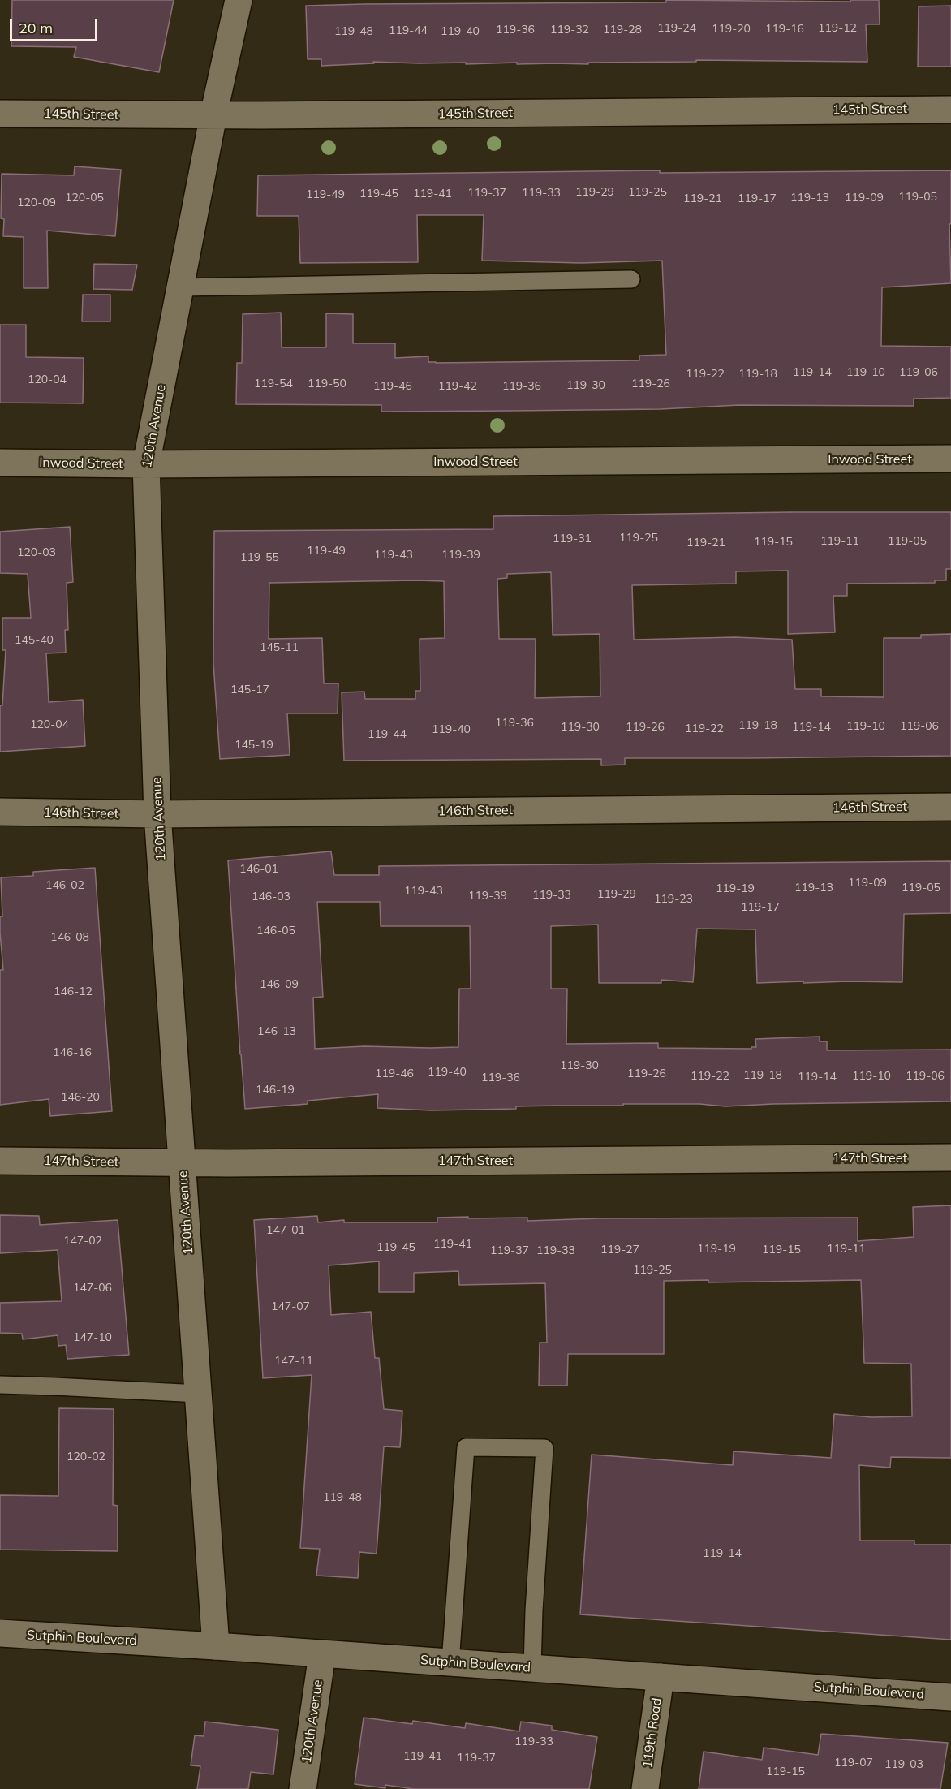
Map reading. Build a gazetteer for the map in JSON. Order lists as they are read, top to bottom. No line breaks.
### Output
{"streets":{"street":["145th Street","120th Avenue","Inwood Street","146th Street","147th Street","Sutphin Boulevard","119th Road"]},"crossings":[["145th Street","120th Avenue"],["120th Avenue","Inwood Street"],["120th Avenue","146th Street"],["120th Avenue","147th Street"],["120th Avenue","Sutphin Boulevard"],["Sutphin Boulevard","119th Road"]],"house_numbers":["119-24","119-12","119-20","119-16","119-36","119-32","119-28","119-44","119-48","119-40","119-29","119-25","119-37","119-33","119-45","119-41","119-49","119-05","120-05","119-13","119-09","119-21","119-17","120-09","119-14","119-10","119-06","119-22","119-18","120-04","119-54","119-50","119-26","119-30","119-46","119-42","119-36","119-25","119-31","119-11","119-05","119-15","119-21","119-49","120-03","119-43","119-39","119-55","145-40","145-11","145-17","119-36","120-04","119-18","119-10","119-06","119-30","119-26","119-14","119-22","119-40","119-44","145-19","146-01","119-09","146-02","119-13","119-05","119-19","119-43","119-29","119-33","119-39","146-03","119-23","119-17","146-05","146-08","146-09","146-12","146-13","146-16","119-30","119-40","119-46","119-26","119-18","119-22","119-10","119-06","119-14","119-36","146-19","146-20","147-01","147-02","119-41","119-45","119-19","119-11","119-27","119-15","119-37","119-33","119-25","147-06","147-07","147-10","147-11","120-02","119-48","119-14","119-33","119-41","119-37","119-07","119-03","119-15"],"scale_bar":"20 m"}
